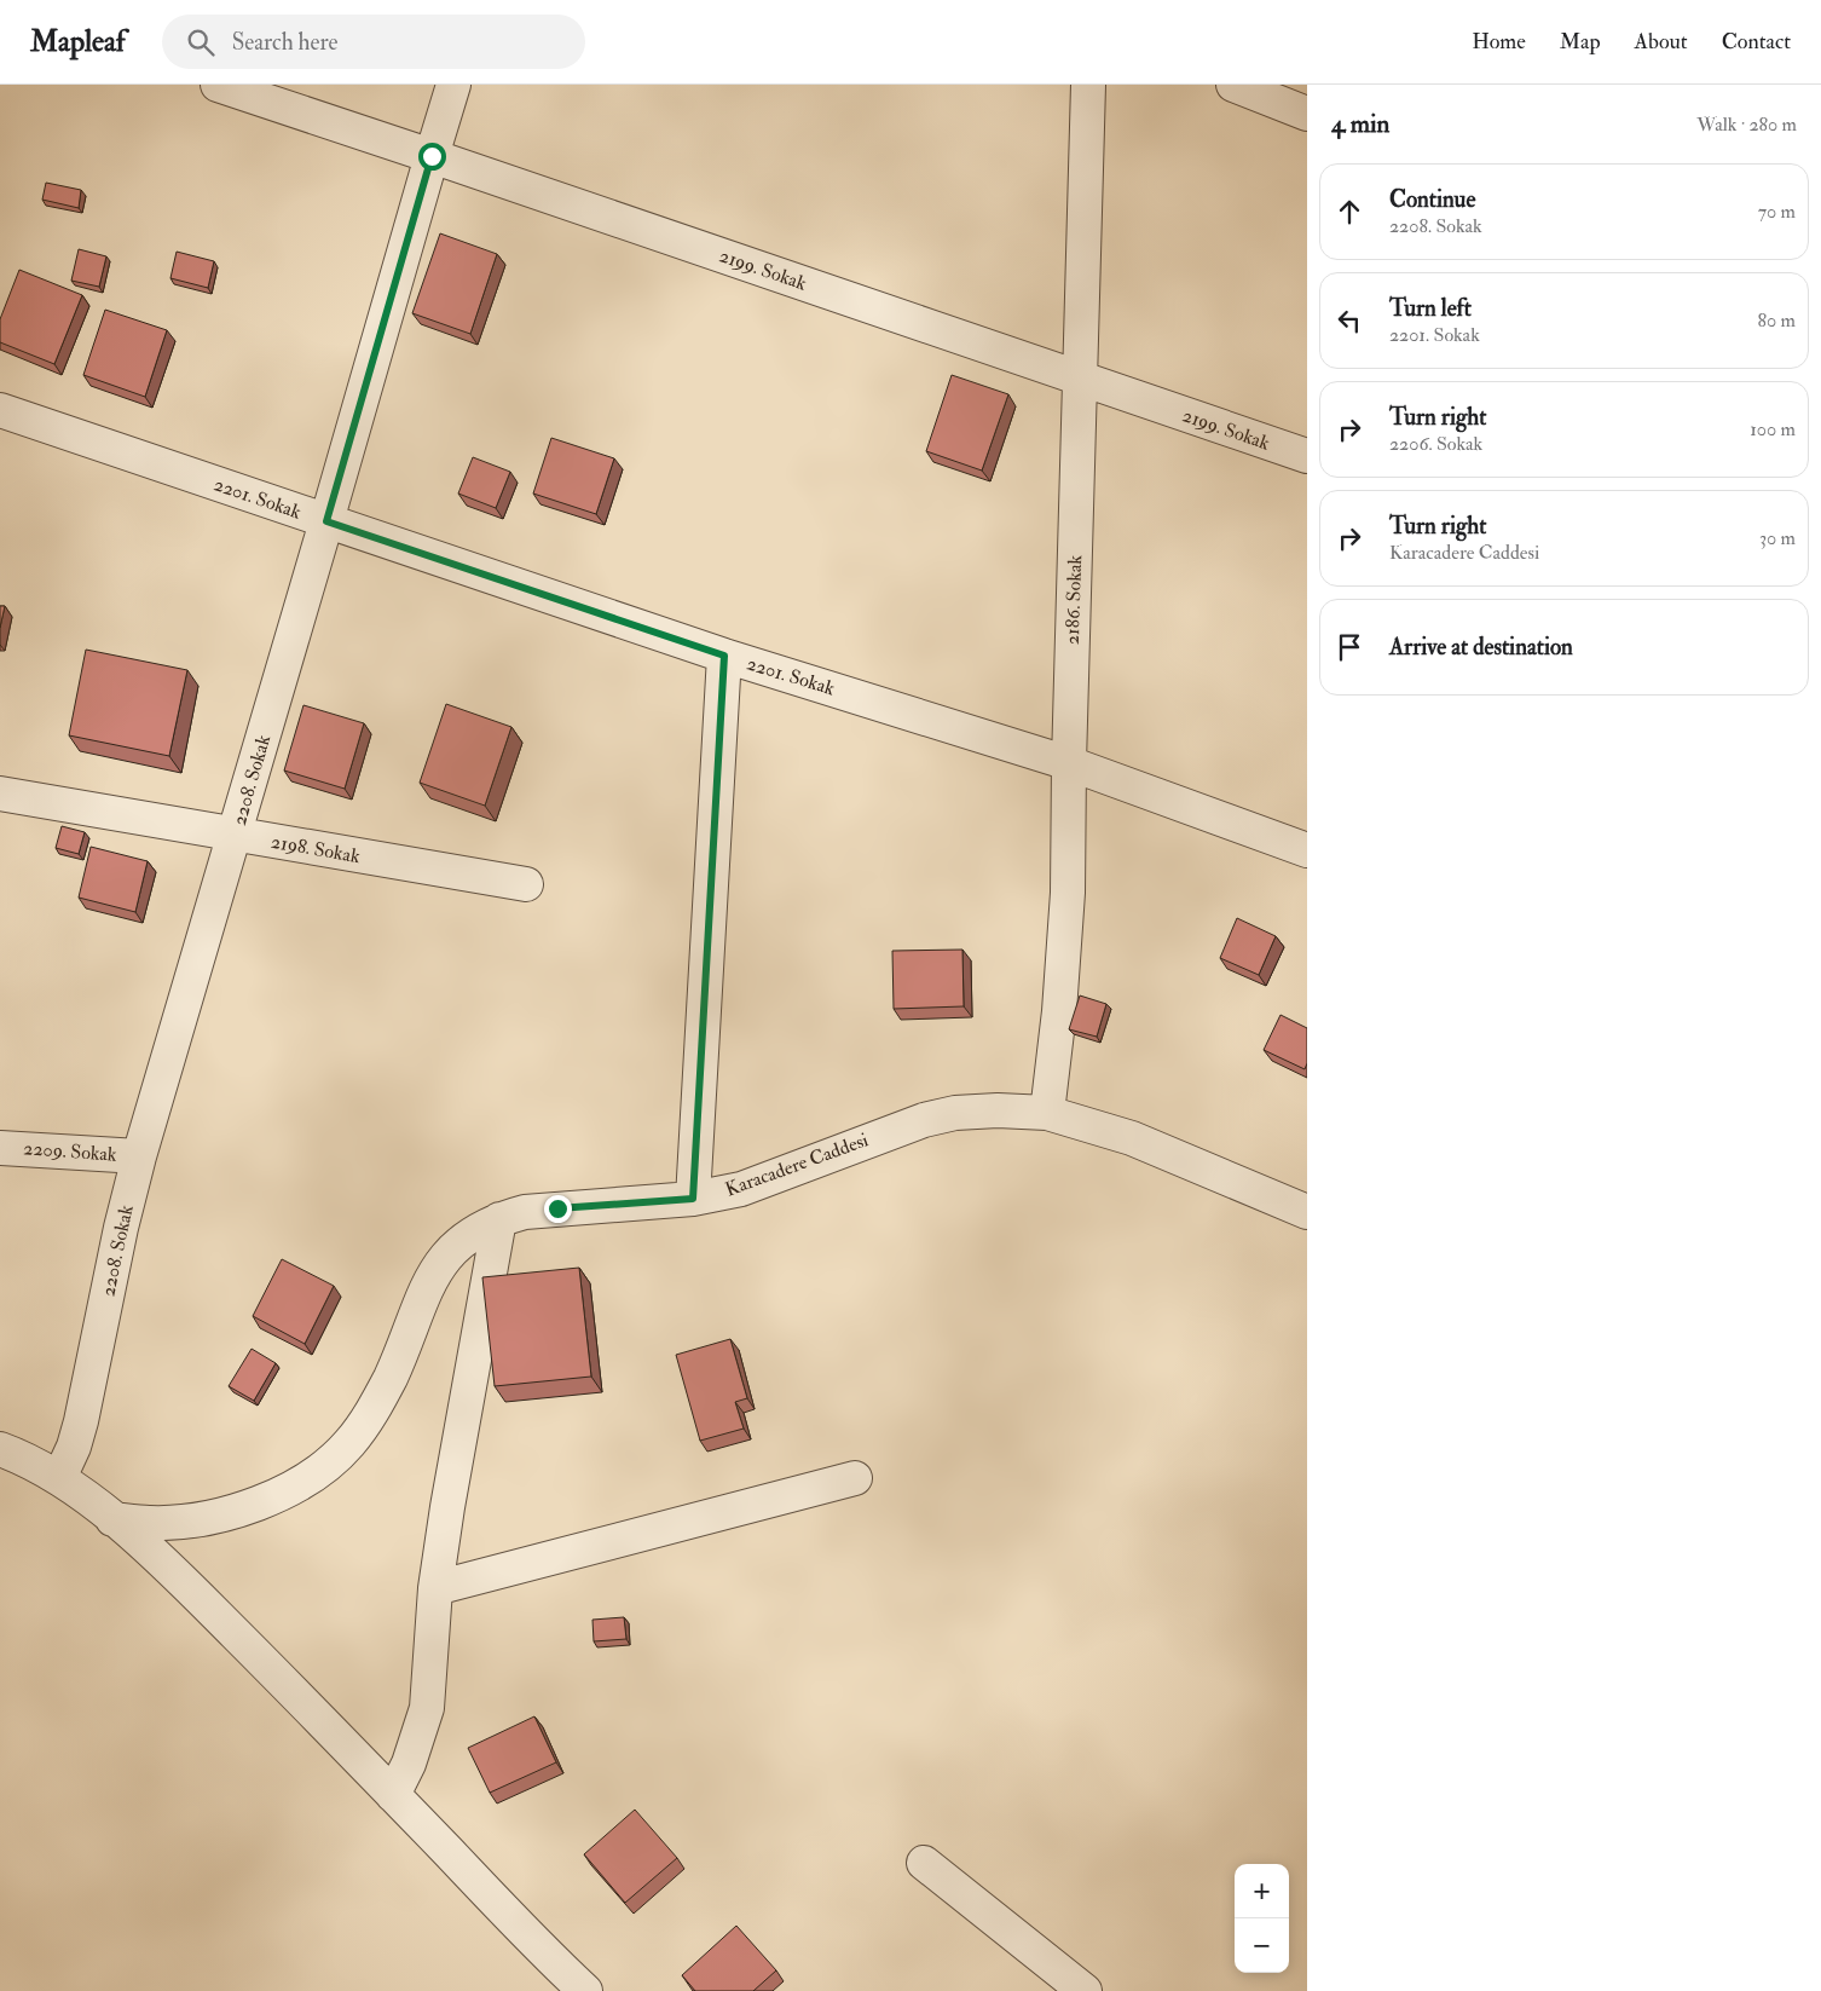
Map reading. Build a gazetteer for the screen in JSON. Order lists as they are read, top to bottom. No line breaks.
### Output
{"streets":{"street":["2199. Sokak","2201. Sokak","2186. Sokak","2208. Sokak","2198. Sokak","2209. Sokak","Karacadere Caddesi"]},"crossings":[["2199. Sokak","2186. Sokak"],["2199. Sokak","2208. Sokak"],["2201. Sokak","2186. Sokak"],["2201. Sokak","2208. Sokak"],["2186. Sokak","Karacadere Caddesi"],["2208. Sokak","2198. Sokak"],["2208. Sokak","2209. Sokak"]],"page":{"header":"Mapleaf","search":"Search here","nav":["Home","Map","About","Contact"],"heading":["4 min","Walk · 280 m"],"list":[["Continue","2208. Sokak","70 m"],["Turn left","2201. Sokak","80 m"],["Turn right","2206. Sokak","100 m"],["Turn right","Karacadere Caddesi","30 m"],"Arrive at destination"],"map_buttons":["+","−"]}}
